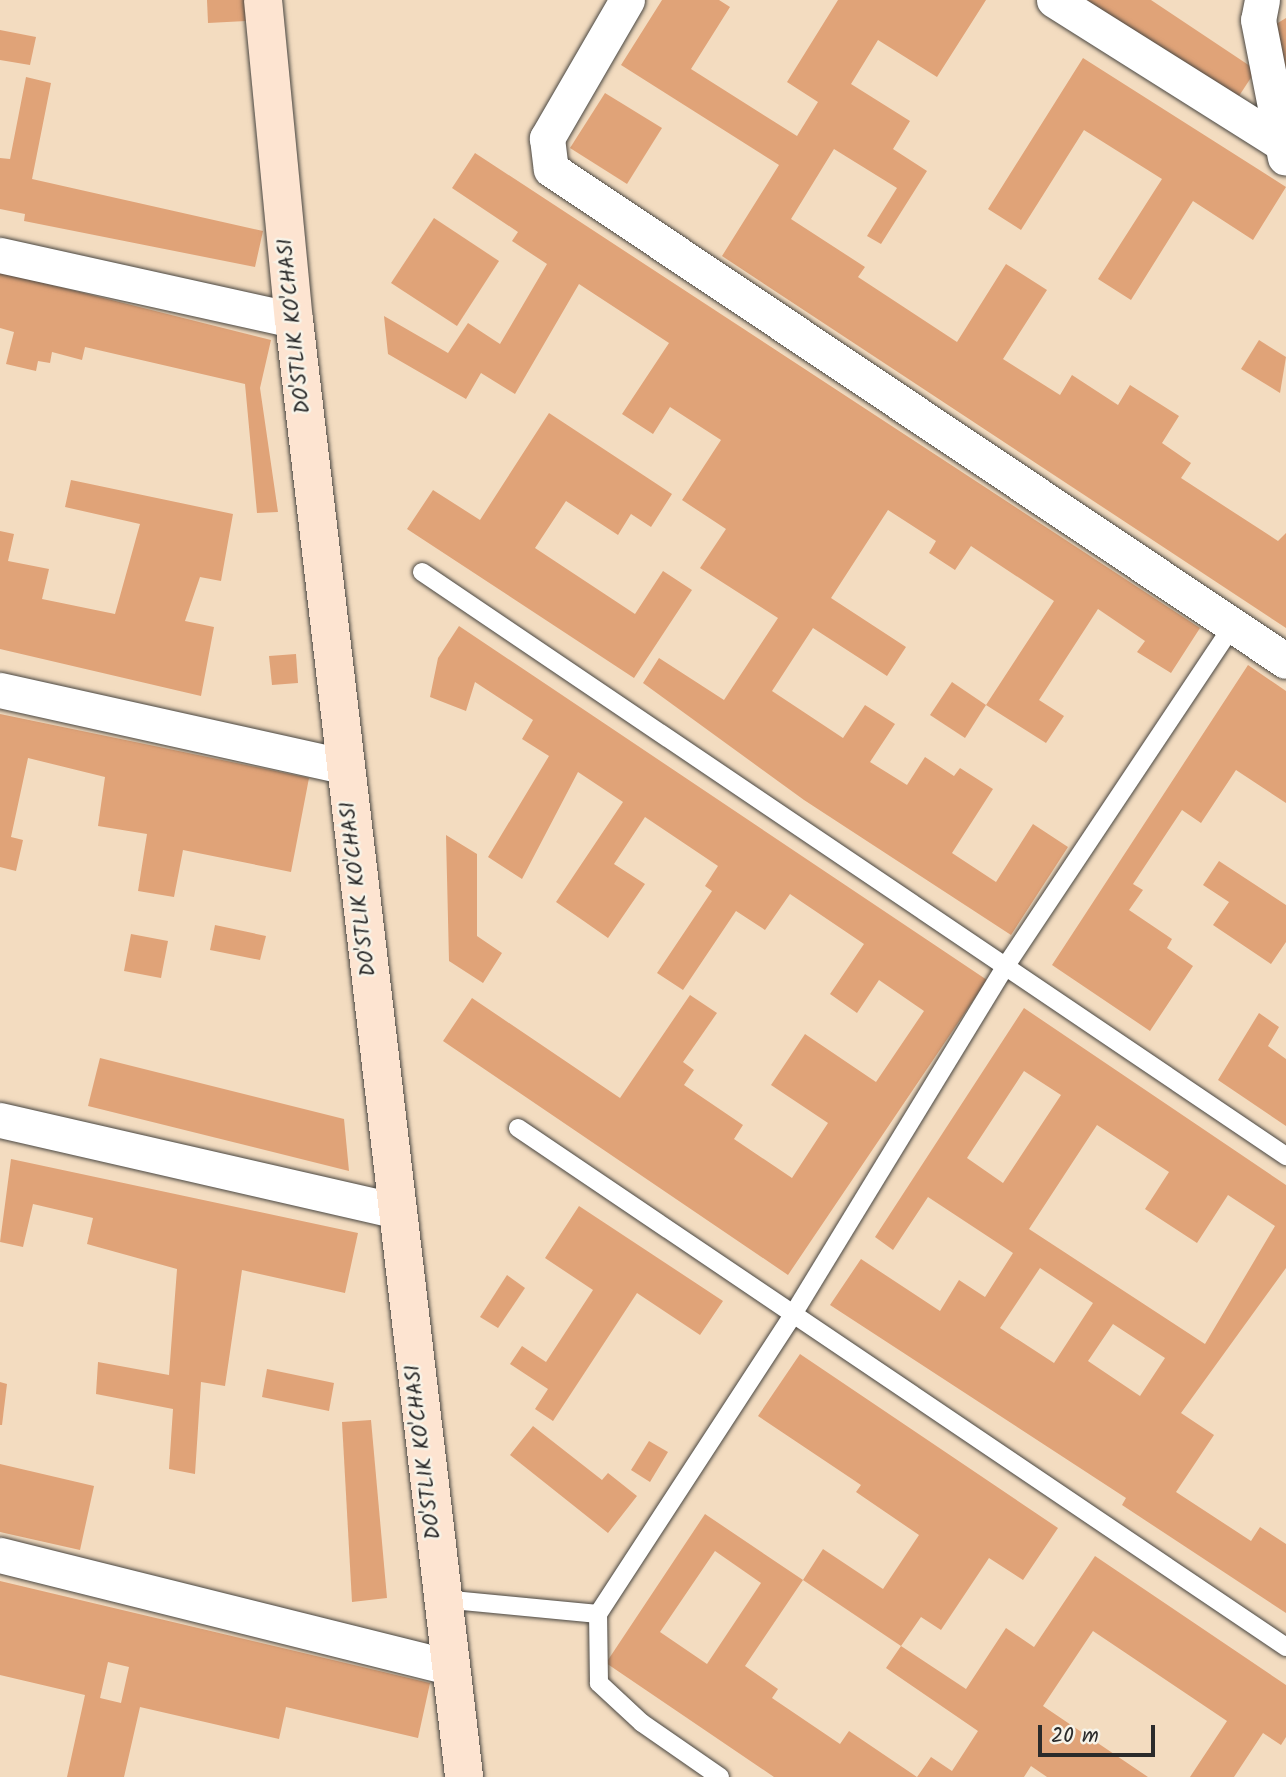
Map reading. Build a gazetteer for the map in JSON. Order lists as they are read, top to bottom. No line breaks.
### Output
{"streets":{"street":["DO'STLIK KO'CHASI"]},"scale_bar":"20 m"}
